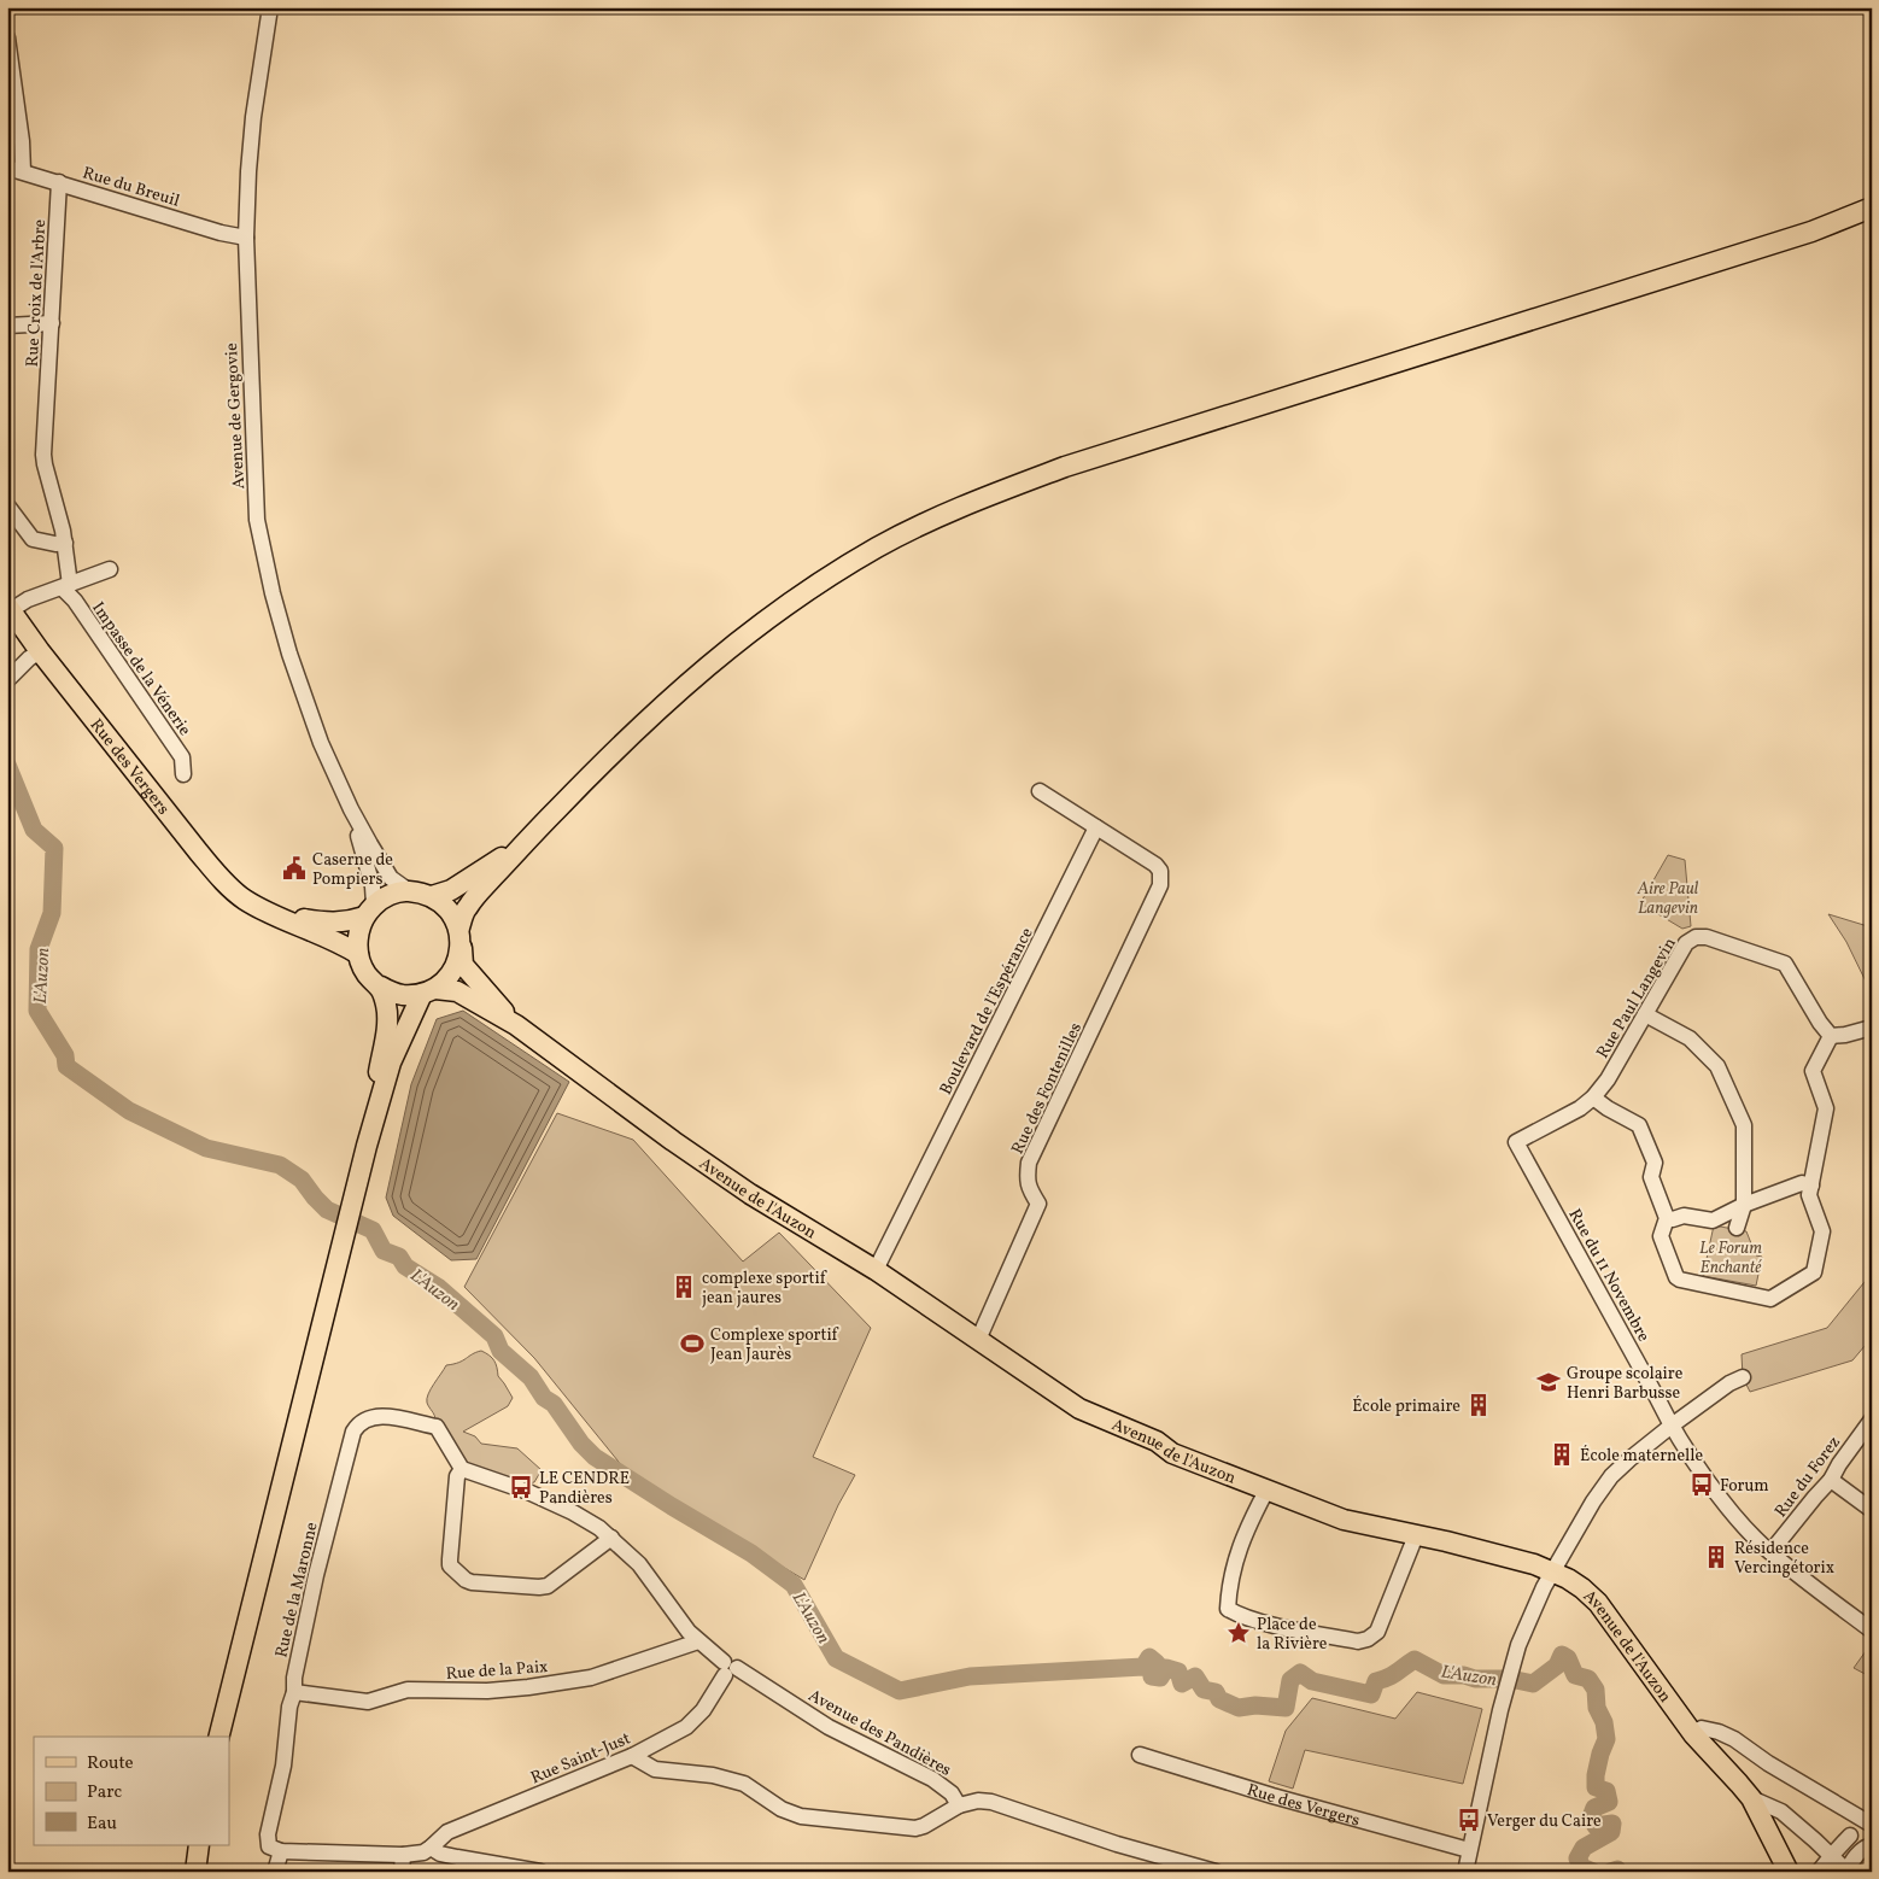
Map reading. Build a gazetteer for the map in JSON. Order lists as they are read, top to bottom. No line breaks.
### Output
{"streets":{"main road":["Rue des Vergers","Avenue de l'Auzon"],"street":["Rue du Breuil","Rue Croix de l'Arbre","Avenue de Gergovie","Impasse de la Vénerie","Rue Paul Langevin","Boulevard de l'Espérance","Rue des Fontenilles","Rue du 11 Novembre","Rue du Forez","Rue de la Maronne","Rue de la Paix","Avenue des Pandières","Rue Saint-Just"]},"crossings":[["Rue du Breuil","Rue Croix de l'Arbre"],["Rue du Breuil","Avenue de Gergovie"],["Rue Croix de l'Arbre","Impasse de la Vénerie"],["Rue Paul Langevin","Rue du 11 Novembre"],["Boulevard de l'Espérance","Rue des Fontenilles"],["Boulevard de l'Espérance","Avenue de l'Auzon"],["Rue des Fontenilles","Avenue de l'Auzon"],["Rue du 11 Novembre","Rue du Forez"],["Rue de la Maronne","Rue de la Paix"],["Rue de la Maronne","Avenue des Pandières"],["Rue de la Paix","Avenue des Pandières"],["Avenue des Pandières","Rue Saint-Just"]],"water":["L'Auzon"],"parks":["Aire Paul Langevin","Le Forum Enchanté"],"places":{"public building":["Caserne de Pompiers"],"building":["complexe sportif jean jaures","École primaire","École maternelle","Résidence Vercingétorix"],"sports":["Complexe sportif Jean Jaurès"],"school or university":["Groupe scolaire Henri Barbusse"],"bus stop":["Forum","LE CENDRE Pandières","Verger du Caire"],"place":["Place de la Rivière"]},"legend":["Route","Parc","Eau"]}
